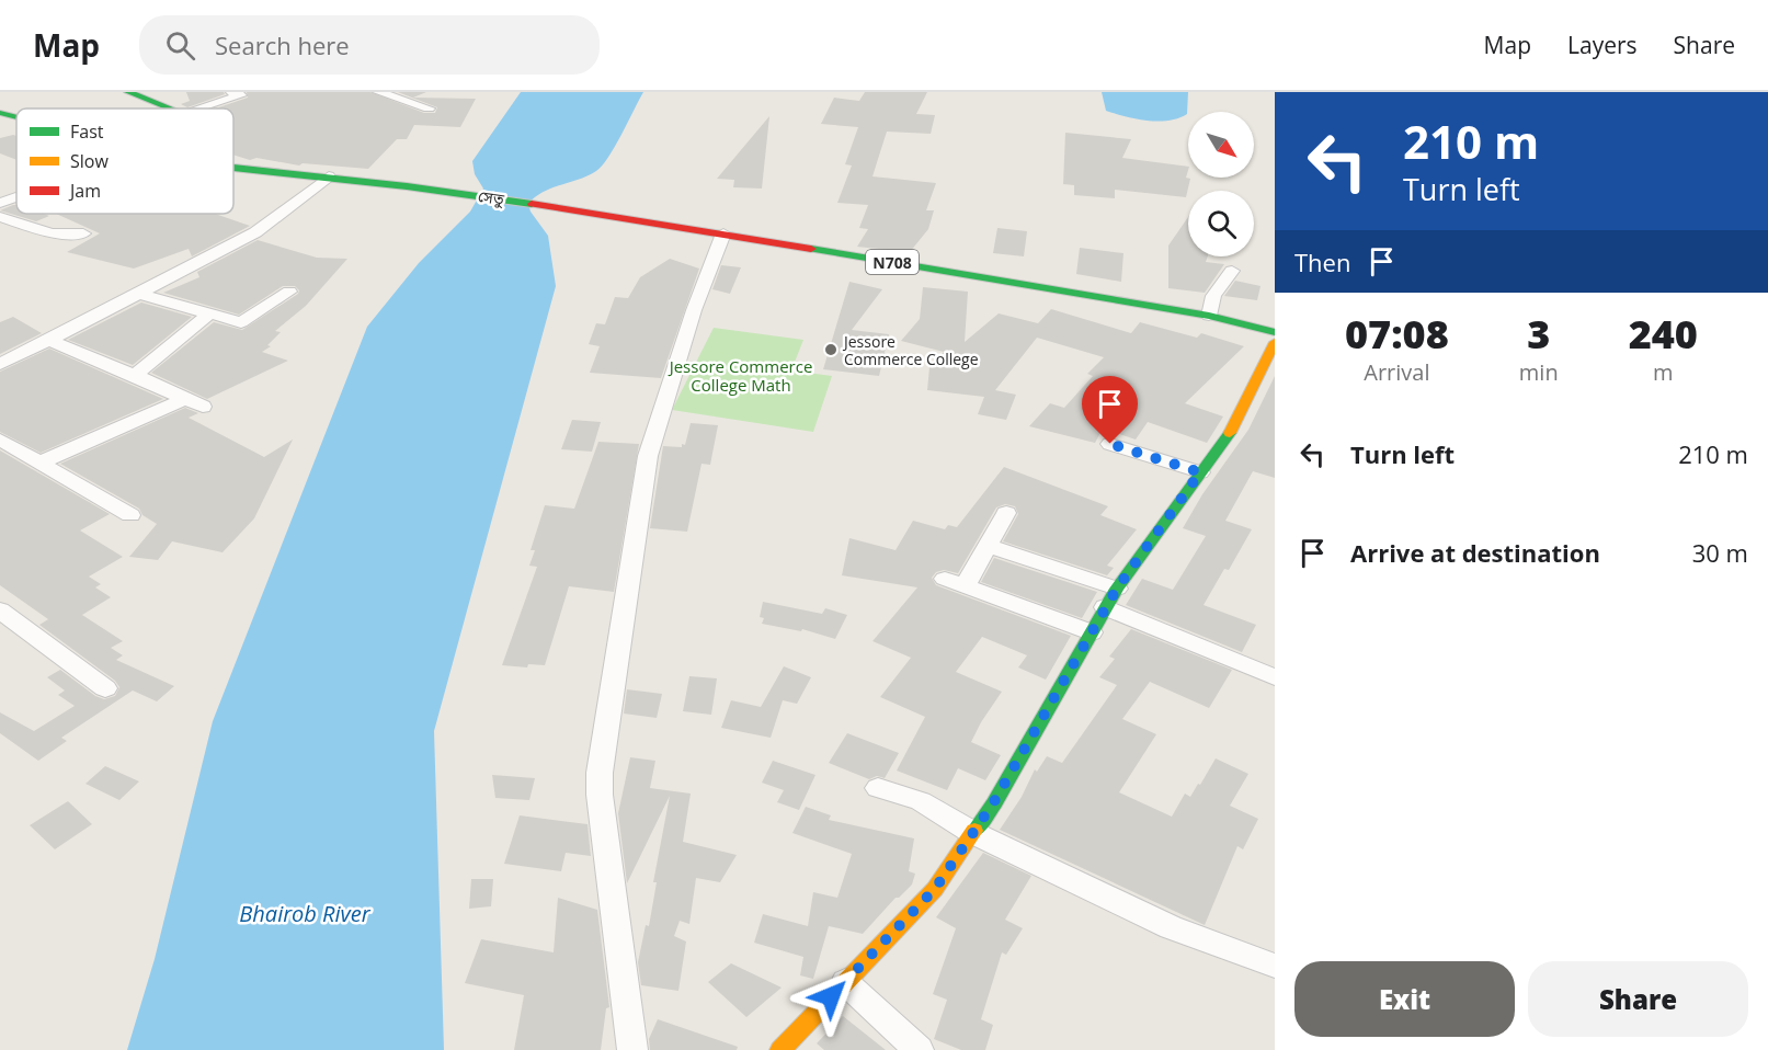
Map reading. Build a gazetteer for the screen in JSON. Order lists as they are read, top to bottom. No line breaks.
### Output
{"streets":{"main road":["সেতু","N708"]},"crossings":[["সেতু","N708"]],"water":["Bhairob River"],"parks":["Jessore Commerce College Math"],"places":["Jessore Commerce College"],"legend":["Fast","Slow","Jam"],"north":"bottom right","page":{"header":"Map","search":"Search here","nav":["Map","Layers","Share"],"turn":["210 m","Turn left"],"then":"Then","eta":["07:08","Arrival","3","min","240","m"],"list":[{"name":"Turn left","value":"210 m"},{"name":"Arrive at destination","value":"30 m"}],"buttons":["Exit","Share"]}}
